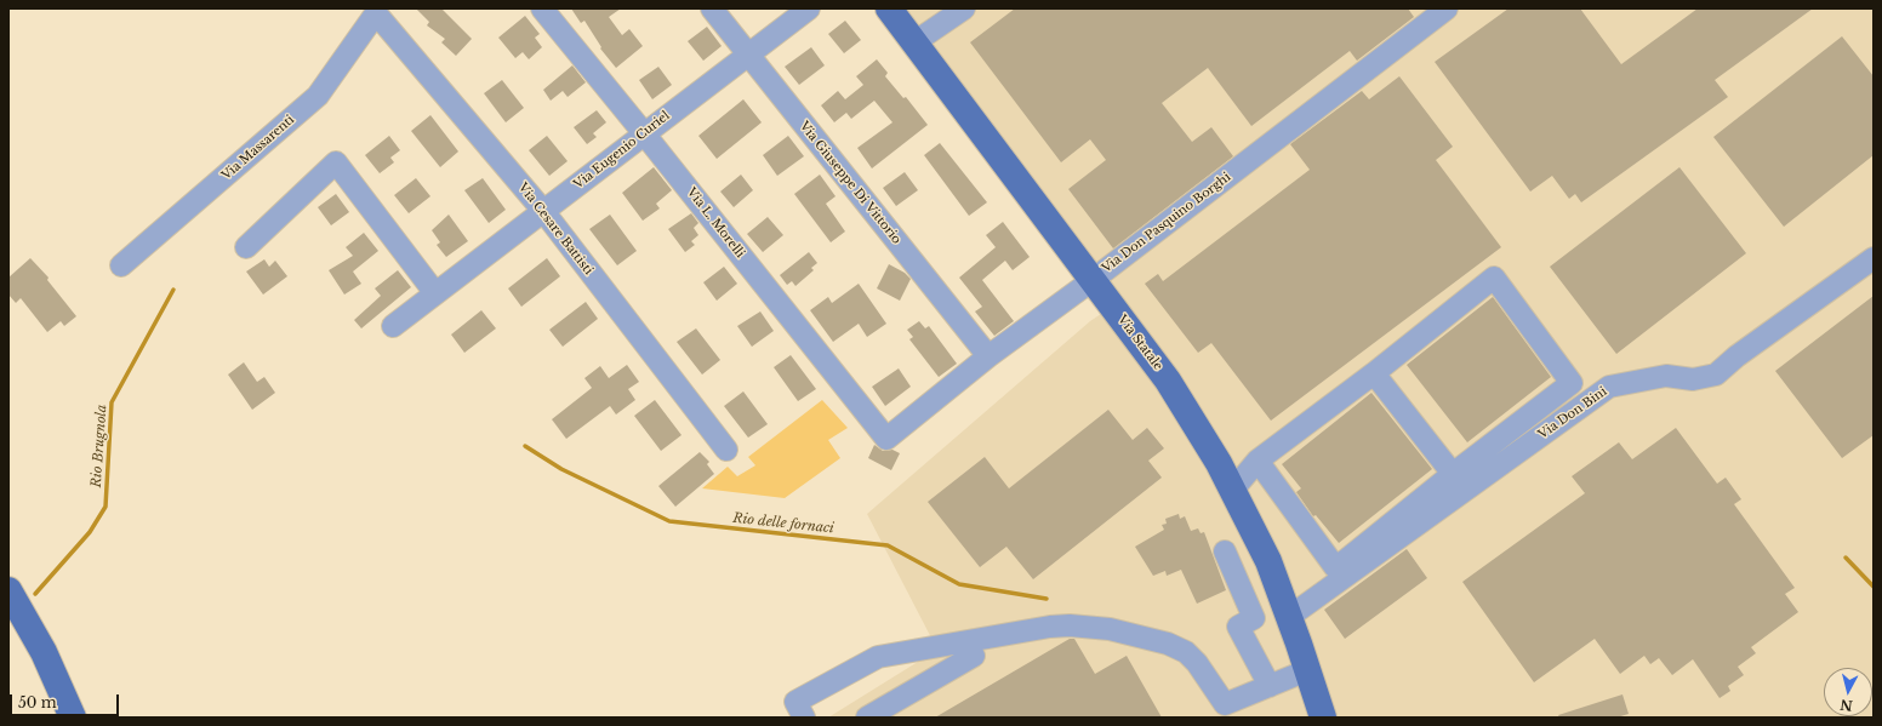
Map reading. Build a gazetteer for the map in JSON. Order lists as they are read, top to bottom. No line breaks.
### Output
{"streets":{"main road":["Via Statale"],"street":["Via Massarenti","Via Eugenio Curiel","Via Giuseppe Di Vittorio","Via L. Morelli","Via Don Pasquino Borghi","Via Cesare Battisti","Via Don Bini"]},"crossings":[["Via Massarenti","Via Cesare Battisti"],["Via Eugenio Curiel","Via Giuseppe Di Vittorio"],["Via Eugenio Curiel","Via L. Morelli"],["Via Eugenio Curiel","Via Cesare Battisti"],["Via Giuseppe Di Vittorio","Via Don Pasquino Borghi"],["Via L. Morelli","Via Don Pasquino Borghi"],["Via Don Pasquino Borghi","Via Statale"],["Via Statale","Via Don Bini"]],"water":["Rio Brugnola","Rio delle fornaci"],"scale_bar":"50 m","north":"bottom"}
